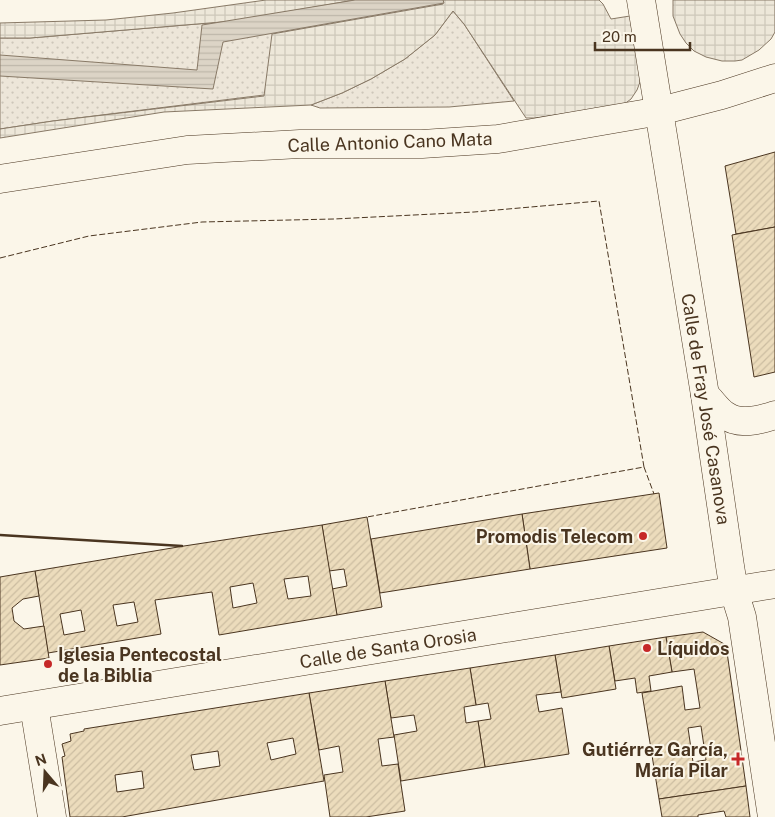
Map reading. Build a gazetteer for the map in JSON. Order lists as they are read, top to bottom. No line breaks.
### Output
{"streets":{"street":["Calle Antonio Cano Mata","Calle de Fray José Casanova","Calle de Santa Orosia"]},"crossings":[["Calle Antonio Cano Mata","Calle de Fray José Casanova"],["Calle de Fray José Casanova","Calle de Santa Orosia"]],"places":{"other":["Promodis Telecom","Líquidos","Iglesia Pentecostal de la Biblia"],"health":["Gutiérrez García, María Pilar"]},"scale_bar":"20 m","north":"top"}
